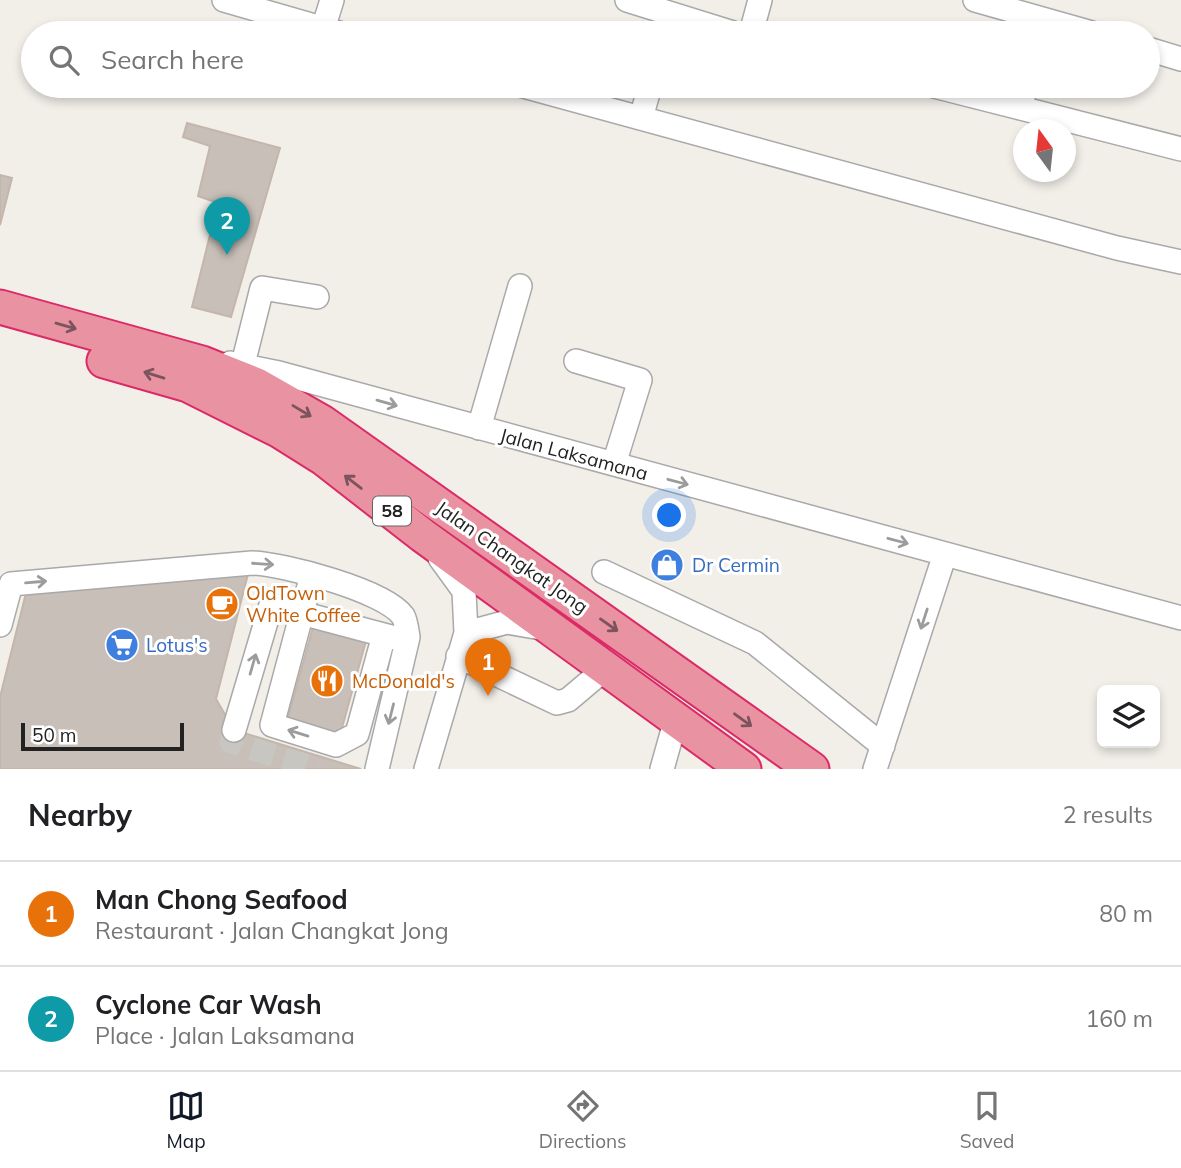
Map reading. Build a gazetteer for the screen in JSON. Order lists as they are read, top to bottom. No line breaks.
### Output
{"streets":{"highway":["58","Jalan Changkat Jong"],"street":["Jalan Laksamana"]},"crossings":[["Jalan Laksamana","Jalan Changkat Jong"]],"places":{"shop":["Dr Cermin"],"cafe":["OldTown White Coffee"],"supermarket":["Lotus's"],"restaurant":["McDonald's"]},"scale_bar":"50 m","north":"top","page":{"search":"Search here","pins":["2","1"],"scale":"50 m","heading":["Nearby","2 results"],"list":[{"mark":"1","name":"Man Chong Seafood","note":"Restaurant · Jalan Changkat Jong","value":"80 m"},{"mark":"2","name":"Cyclone Car Wash","note":"Place · Jalan Laksamana","value":"160 m"}],"nav":["Map","Directions","Saved"]}}
